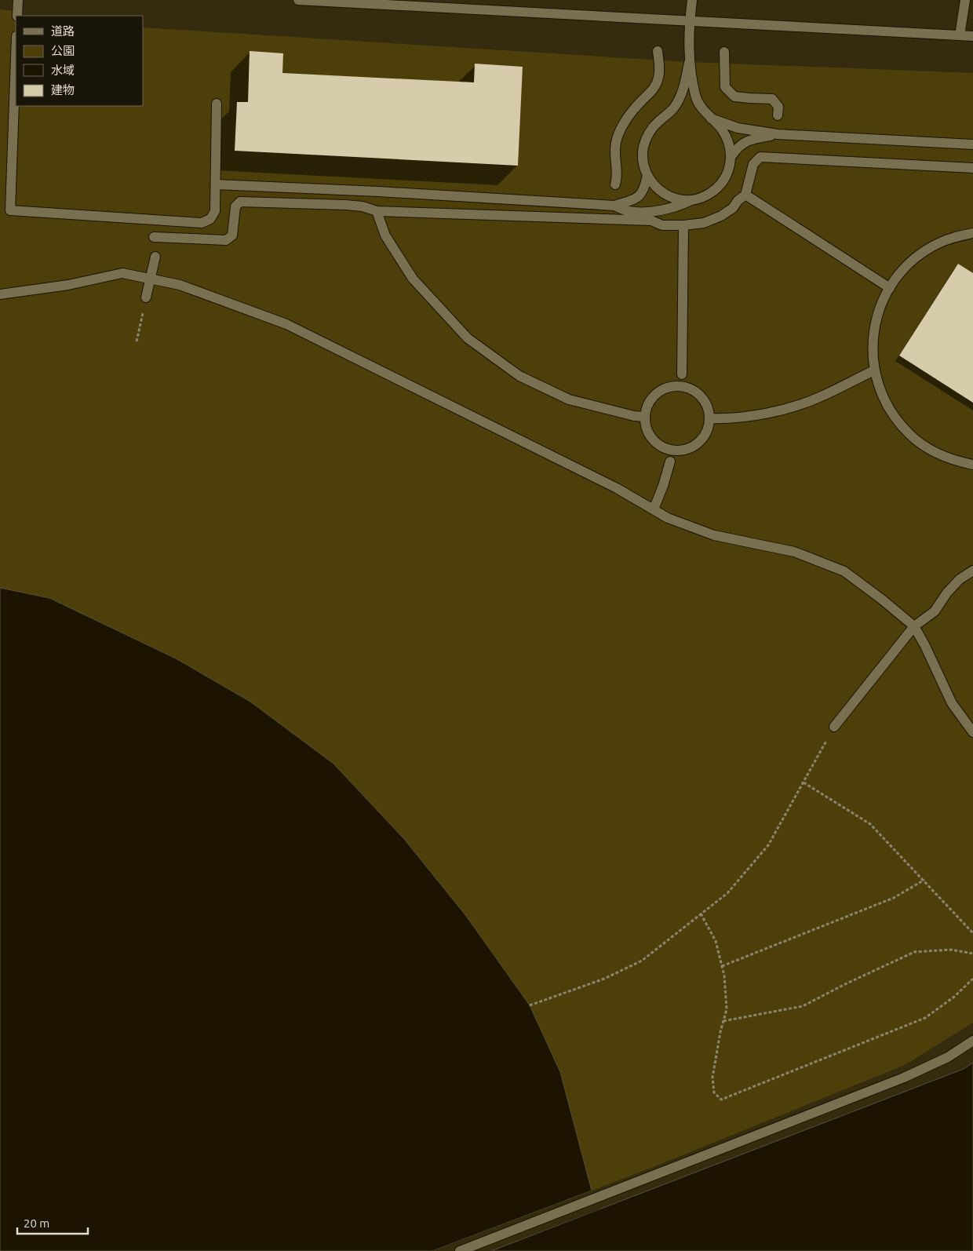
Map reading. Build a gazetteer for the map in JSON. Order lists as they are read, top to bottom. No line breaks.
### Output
{"legend":["道路","公園","水域","建物"],"scale_bar":"20 m"}
